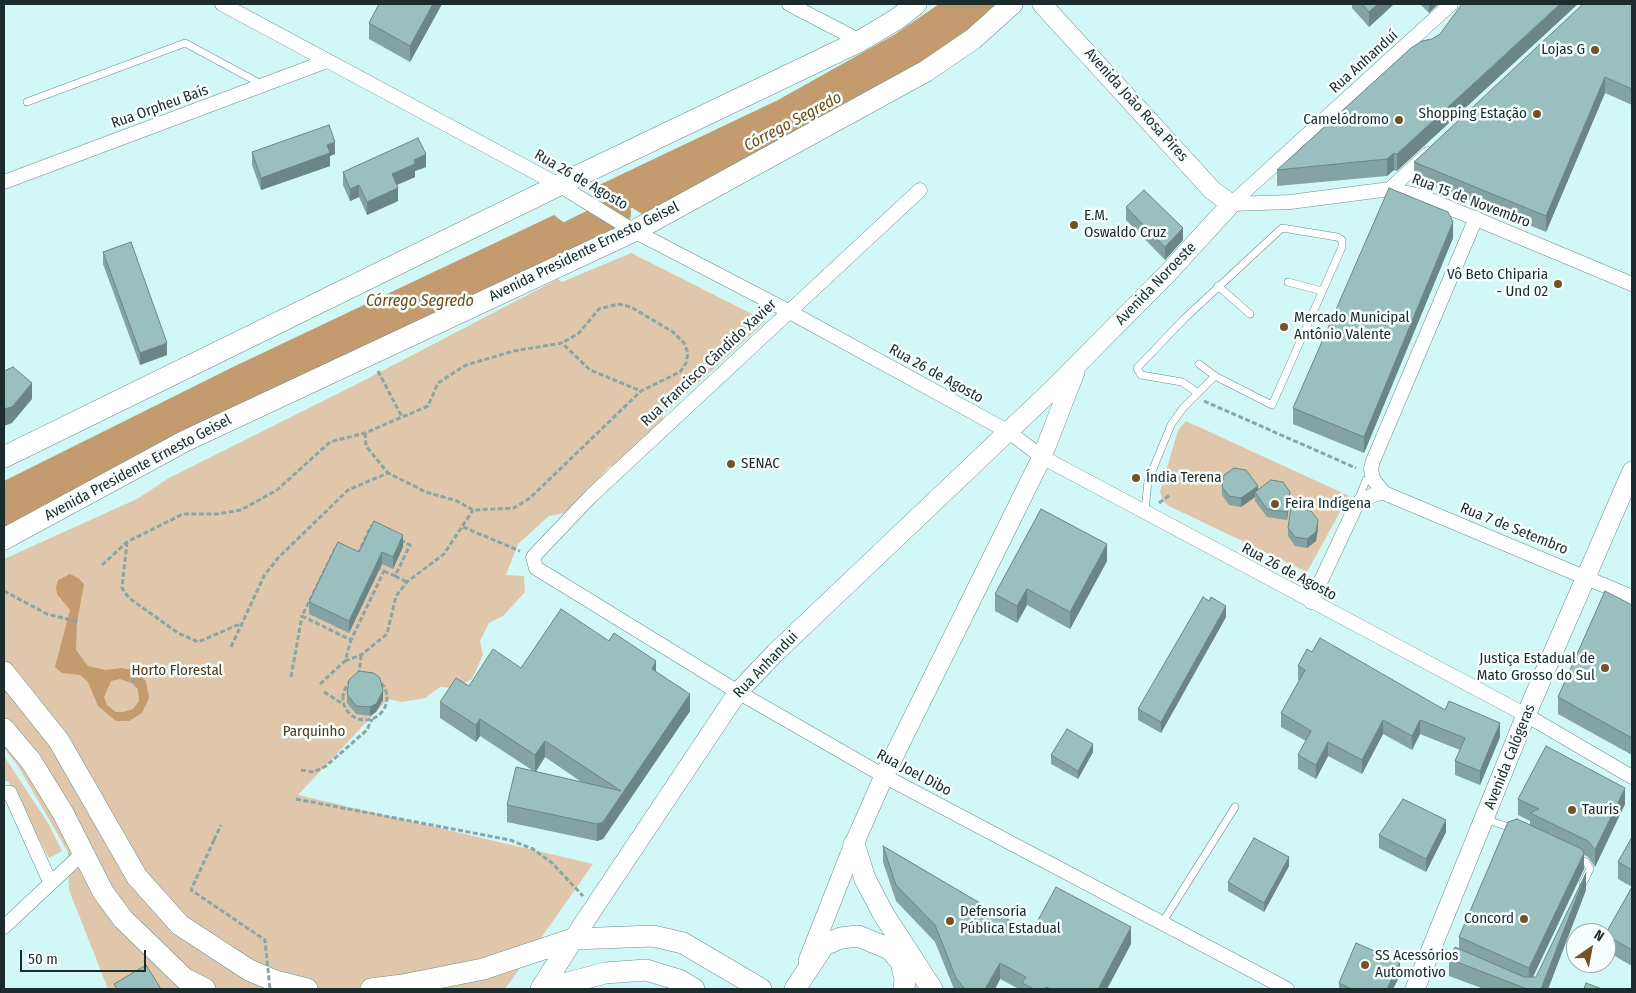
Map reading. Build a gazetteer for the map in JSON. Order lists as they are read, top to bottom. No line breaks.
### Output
{"streets":{"main road":["Avenida Presidente Ernesto Geisel","Rua Anhandui"],"street":["Rua Anhanduí","Avenida João Rosa Pires","Rua Orpheu Baís","Rua 26 de Agosto","Rua 15 de Novembro","Avenida Noroeste","Rua Francisco Cândido Xavier","Rua 7 de Setembro","Avenida Calógeras","Rua Joel Dibo"]},"crossings":[["Rua Anhanduí","Avenida João Rosa Pires"],["Rua Anhanduí","Rua 15 de Novembro"],["Rua Anhanduí","Avenida Noroeste"],["Avenida João Rosa Pires","Rua 15 de Novembro"],["Avenida João Rosa Pires","Avenida Noroeste"],["Rua Orpheu Baís","Rua 26 de Agosto"],["Rua 26 de Agosto","Avenida Presidente Ernesto Geisel"],["Rua 26 de Agosto","Avenida Noroeste"],["Rua 26 de Agosto","Rua Francisco Cândido Xavier"],["Rua 26 de Agosto","Rua Anhandui"],["Rua 26 de Agosto","Avenida Calógeras"],["Rua 15 de Novembro","Avenida Noroeste"],["Avenida Noroeste","Rua Anhandui"],["Avenida Noroeste","Rua Joel Dibo"],["Rua Francisco Cândido Xavier","Rua Joel Dibo"],["Rua 7 de Setembro","Avenida Calógeras"],["Rua Anhandui","Rua Joel Dibo"]],"water":["Córrego Segredo"],"parks":["Horto Florestal","Parquinho"],"places":["Lojas G","Shopping Estação","Camelódromo","E.M. Oswaldo Cruz","Vô Beto Chiparia - Und 02","Mercado Municipal Antônio Valente","SENAC","Índia Terena","Feira Indígena","Justiça Estadual de Mato Grosso do Sul","Tauris","Concord","Defensoria Pública Estadual","SS Acessórios Automotivo"],"scale_bar":"50 m","north":"top right"}
